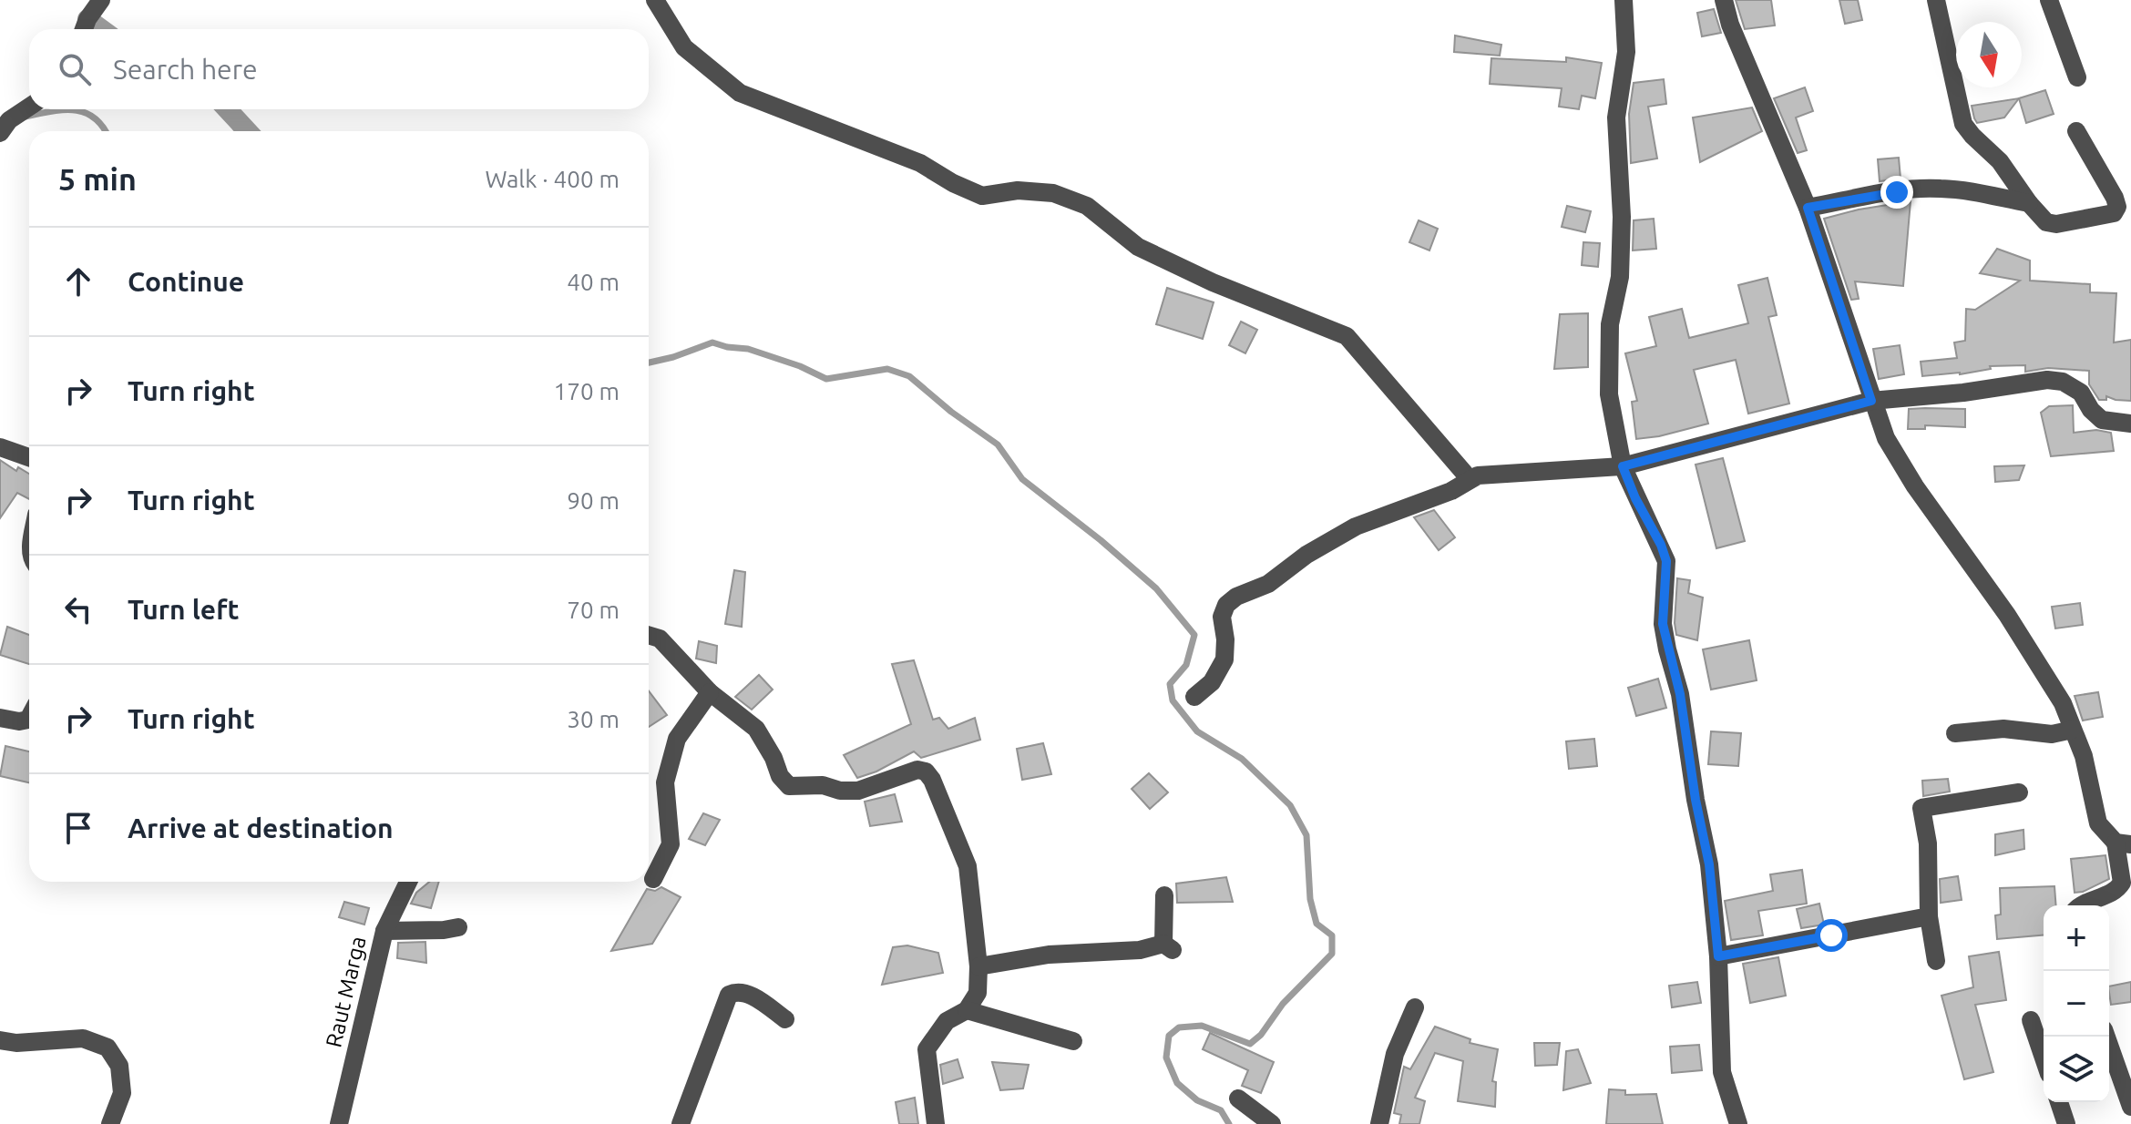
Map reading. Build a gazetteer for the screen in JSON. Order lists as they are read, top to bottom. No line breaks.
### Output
{"streets":{"street":["Raut Marga"]},"north":"bottom","page":{"search":"Search here","heading":["5 min","Walk · 400 m"],"list":[["Continue","40 m"],["Turn right","170 m"],["Turn right","90 m"],["Turn left","70 m"],["Turn right","30 m"],"Arrive at destination"],"map_buttons":["+","−"]}}
